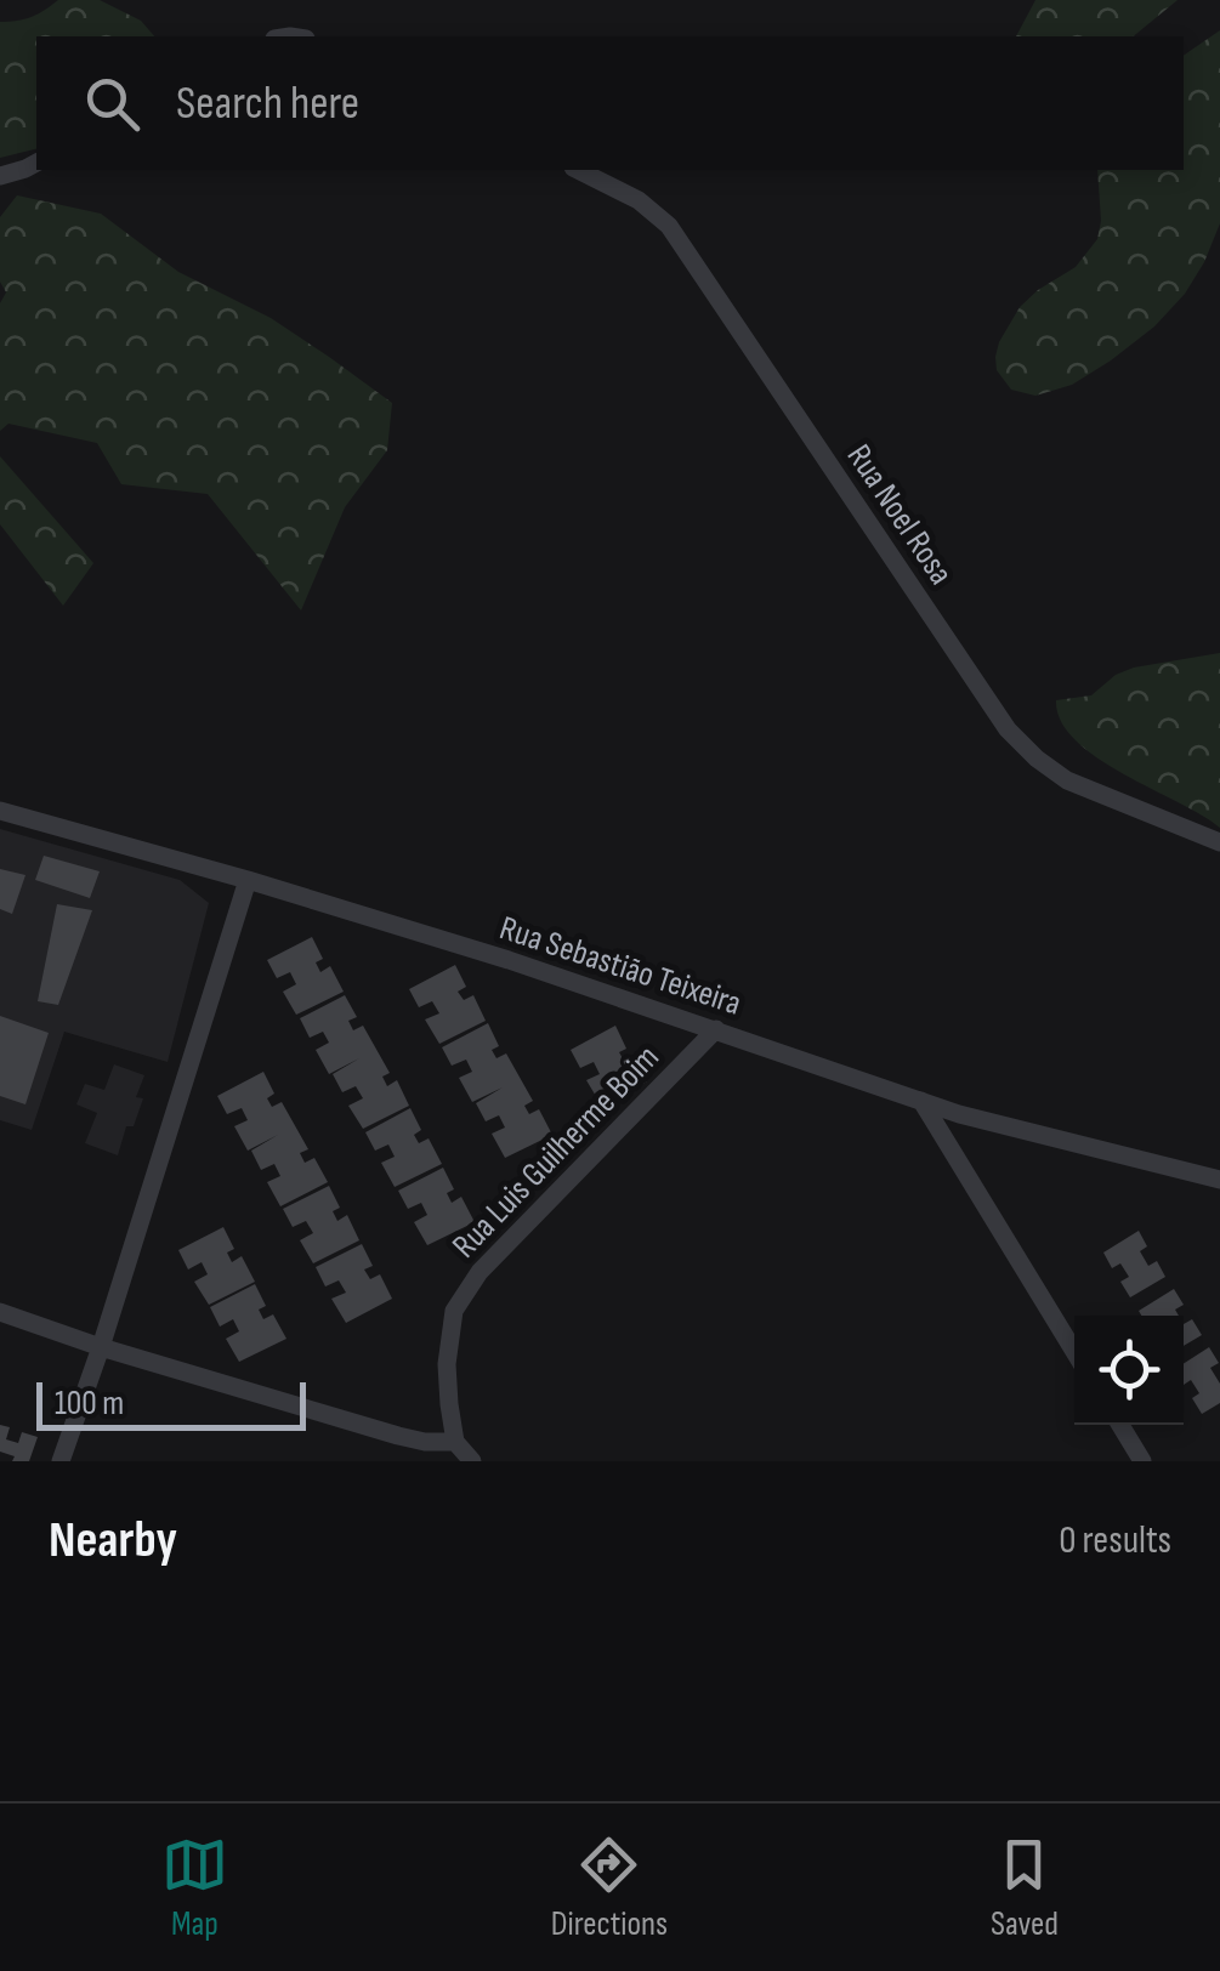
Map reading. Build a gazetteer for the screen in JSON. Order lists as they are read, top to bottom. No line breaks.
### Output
{"streets":{"street":["Rua Noel Rosa","Rua Sebastião Teixeira","Rua Luis Guilherme Boim"]},"crossings":[["Rua Sebastião Teixeira","Rua Luis Guilherme Boim"]],"scale_bar":"100 m","page":{"search":"Search here","scale":"100 m","heading":["Nearby","0 results"],"nav":["Map","Directions","Saved"]}}
